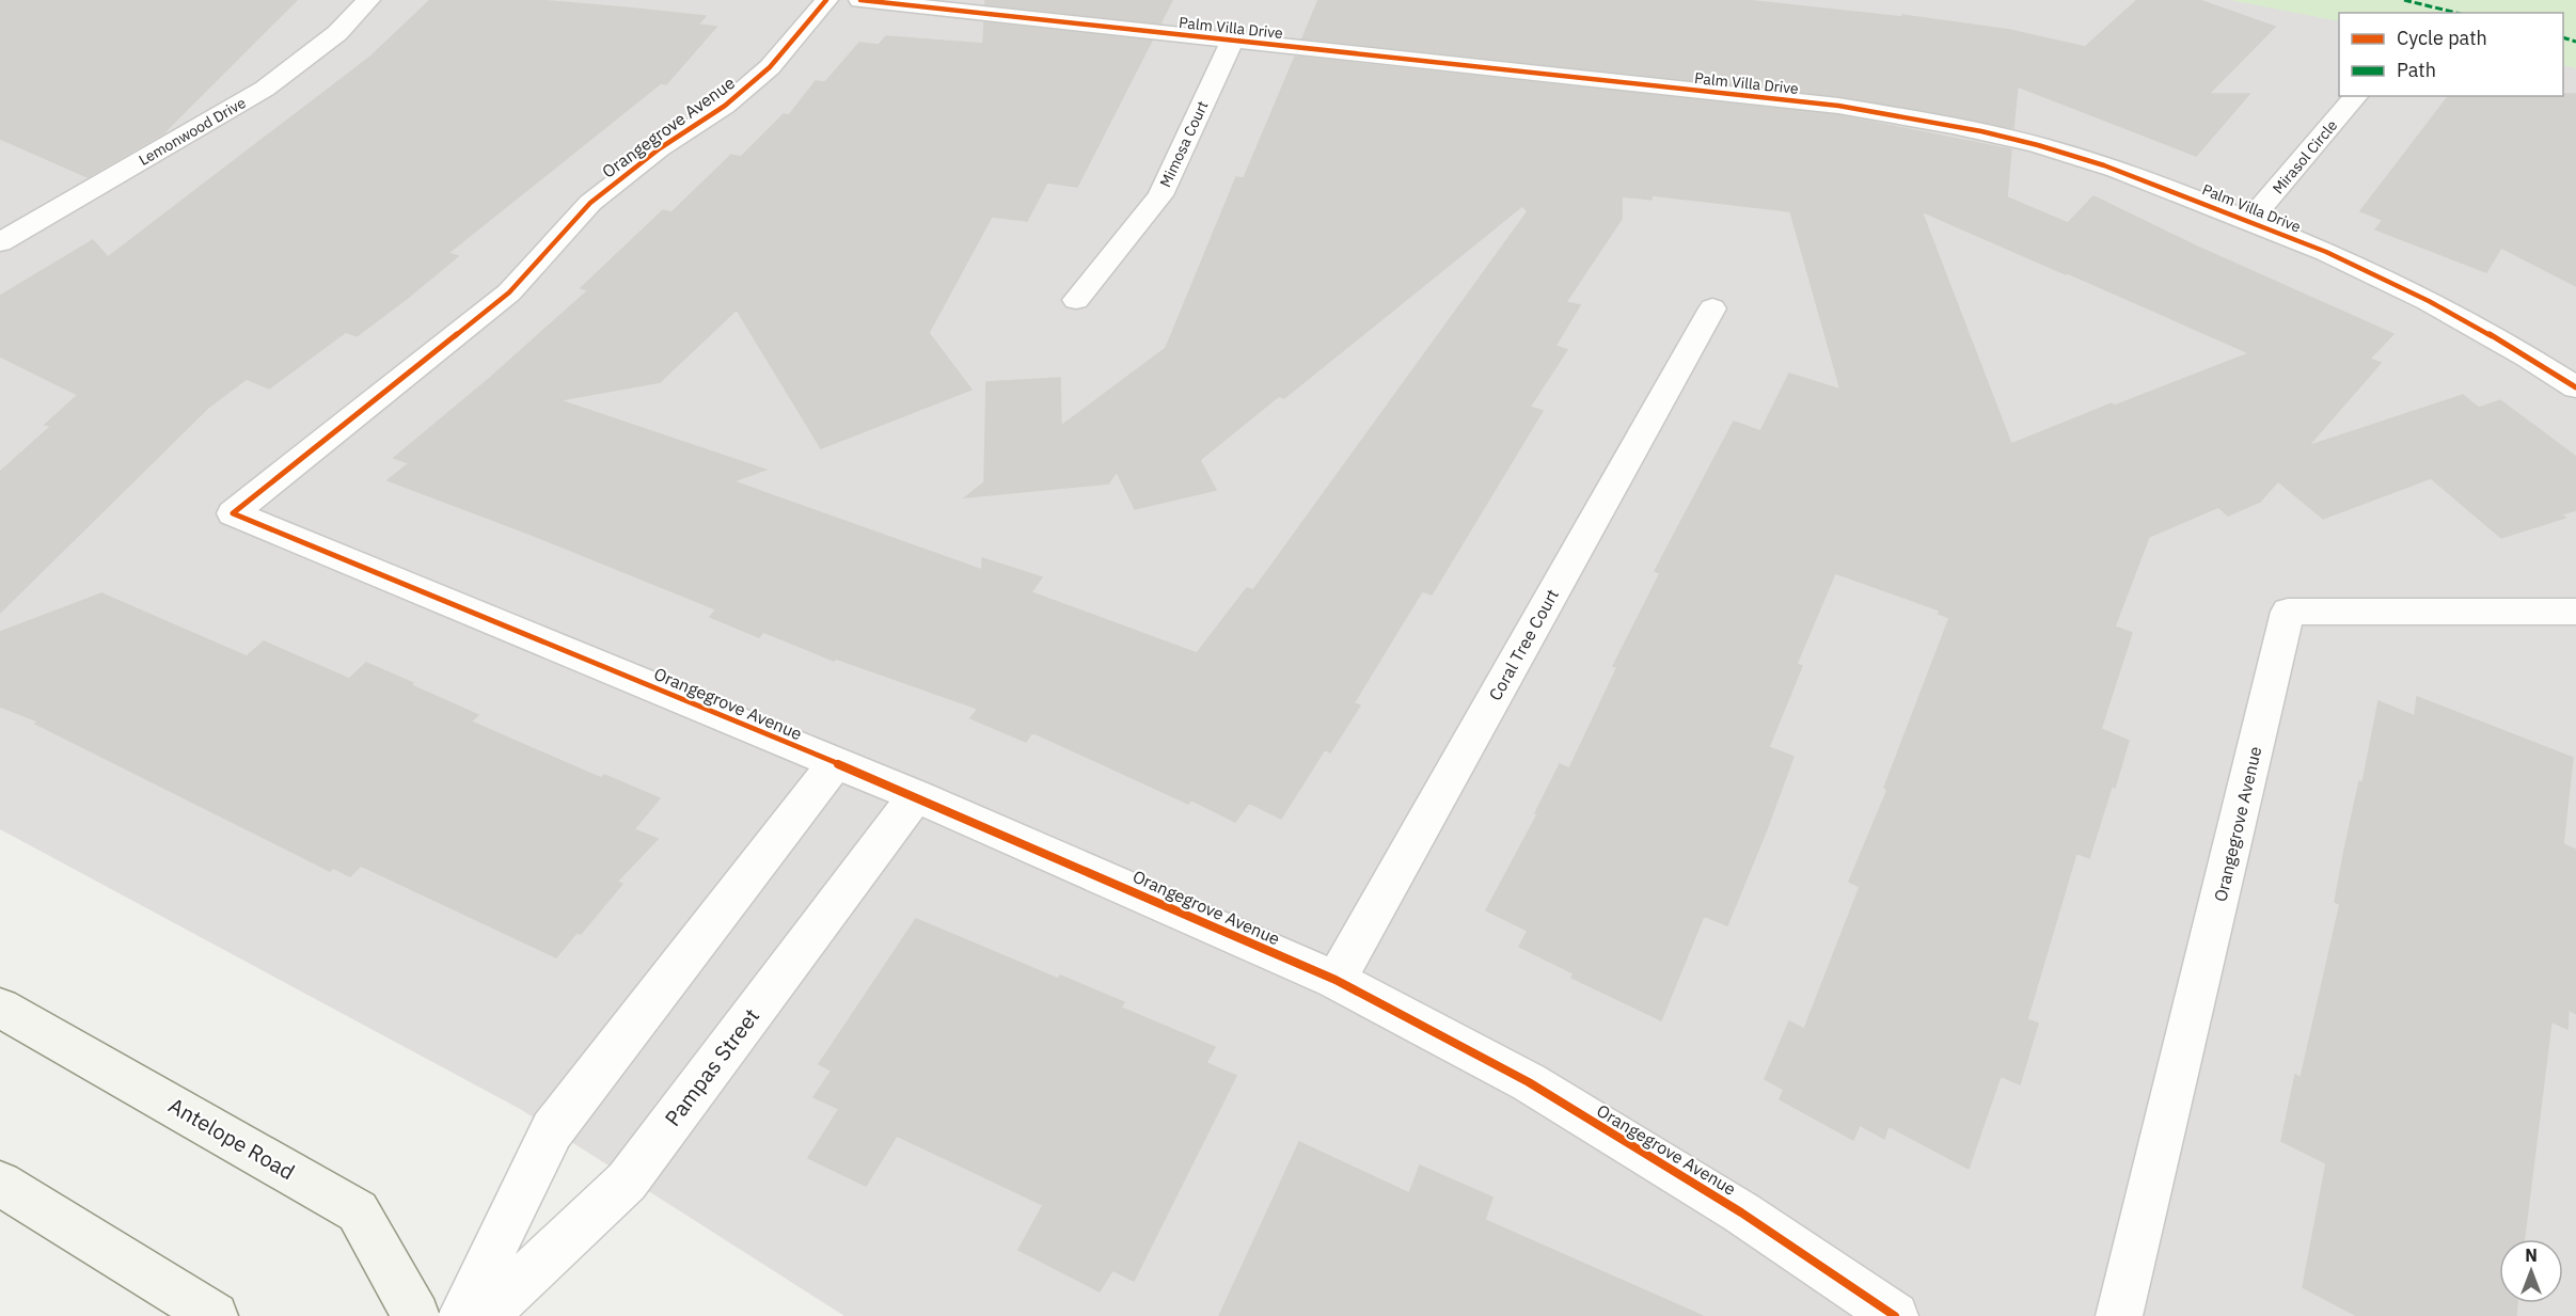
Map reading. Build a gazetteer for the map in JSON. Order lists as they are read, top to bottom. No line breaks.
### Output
{"streets":{"street":["Palm Villa Drive","Orangegrove Avenue","Lemonwood Drive","Mimosa Court","Mirasol Circle","Coral Tree Court","Pampas Street","Antelope Road"]},"crossings":[["Palm Villa Drive","Mimosa Court"],["Palm Villa Drive","Mirasol Circle"],["Orangegrove Avenue","Coral Tree Court"],["Orangegrove Avenue","Pampas Street"]],"legend":["Cycle path","Path"],"north":"top"}
